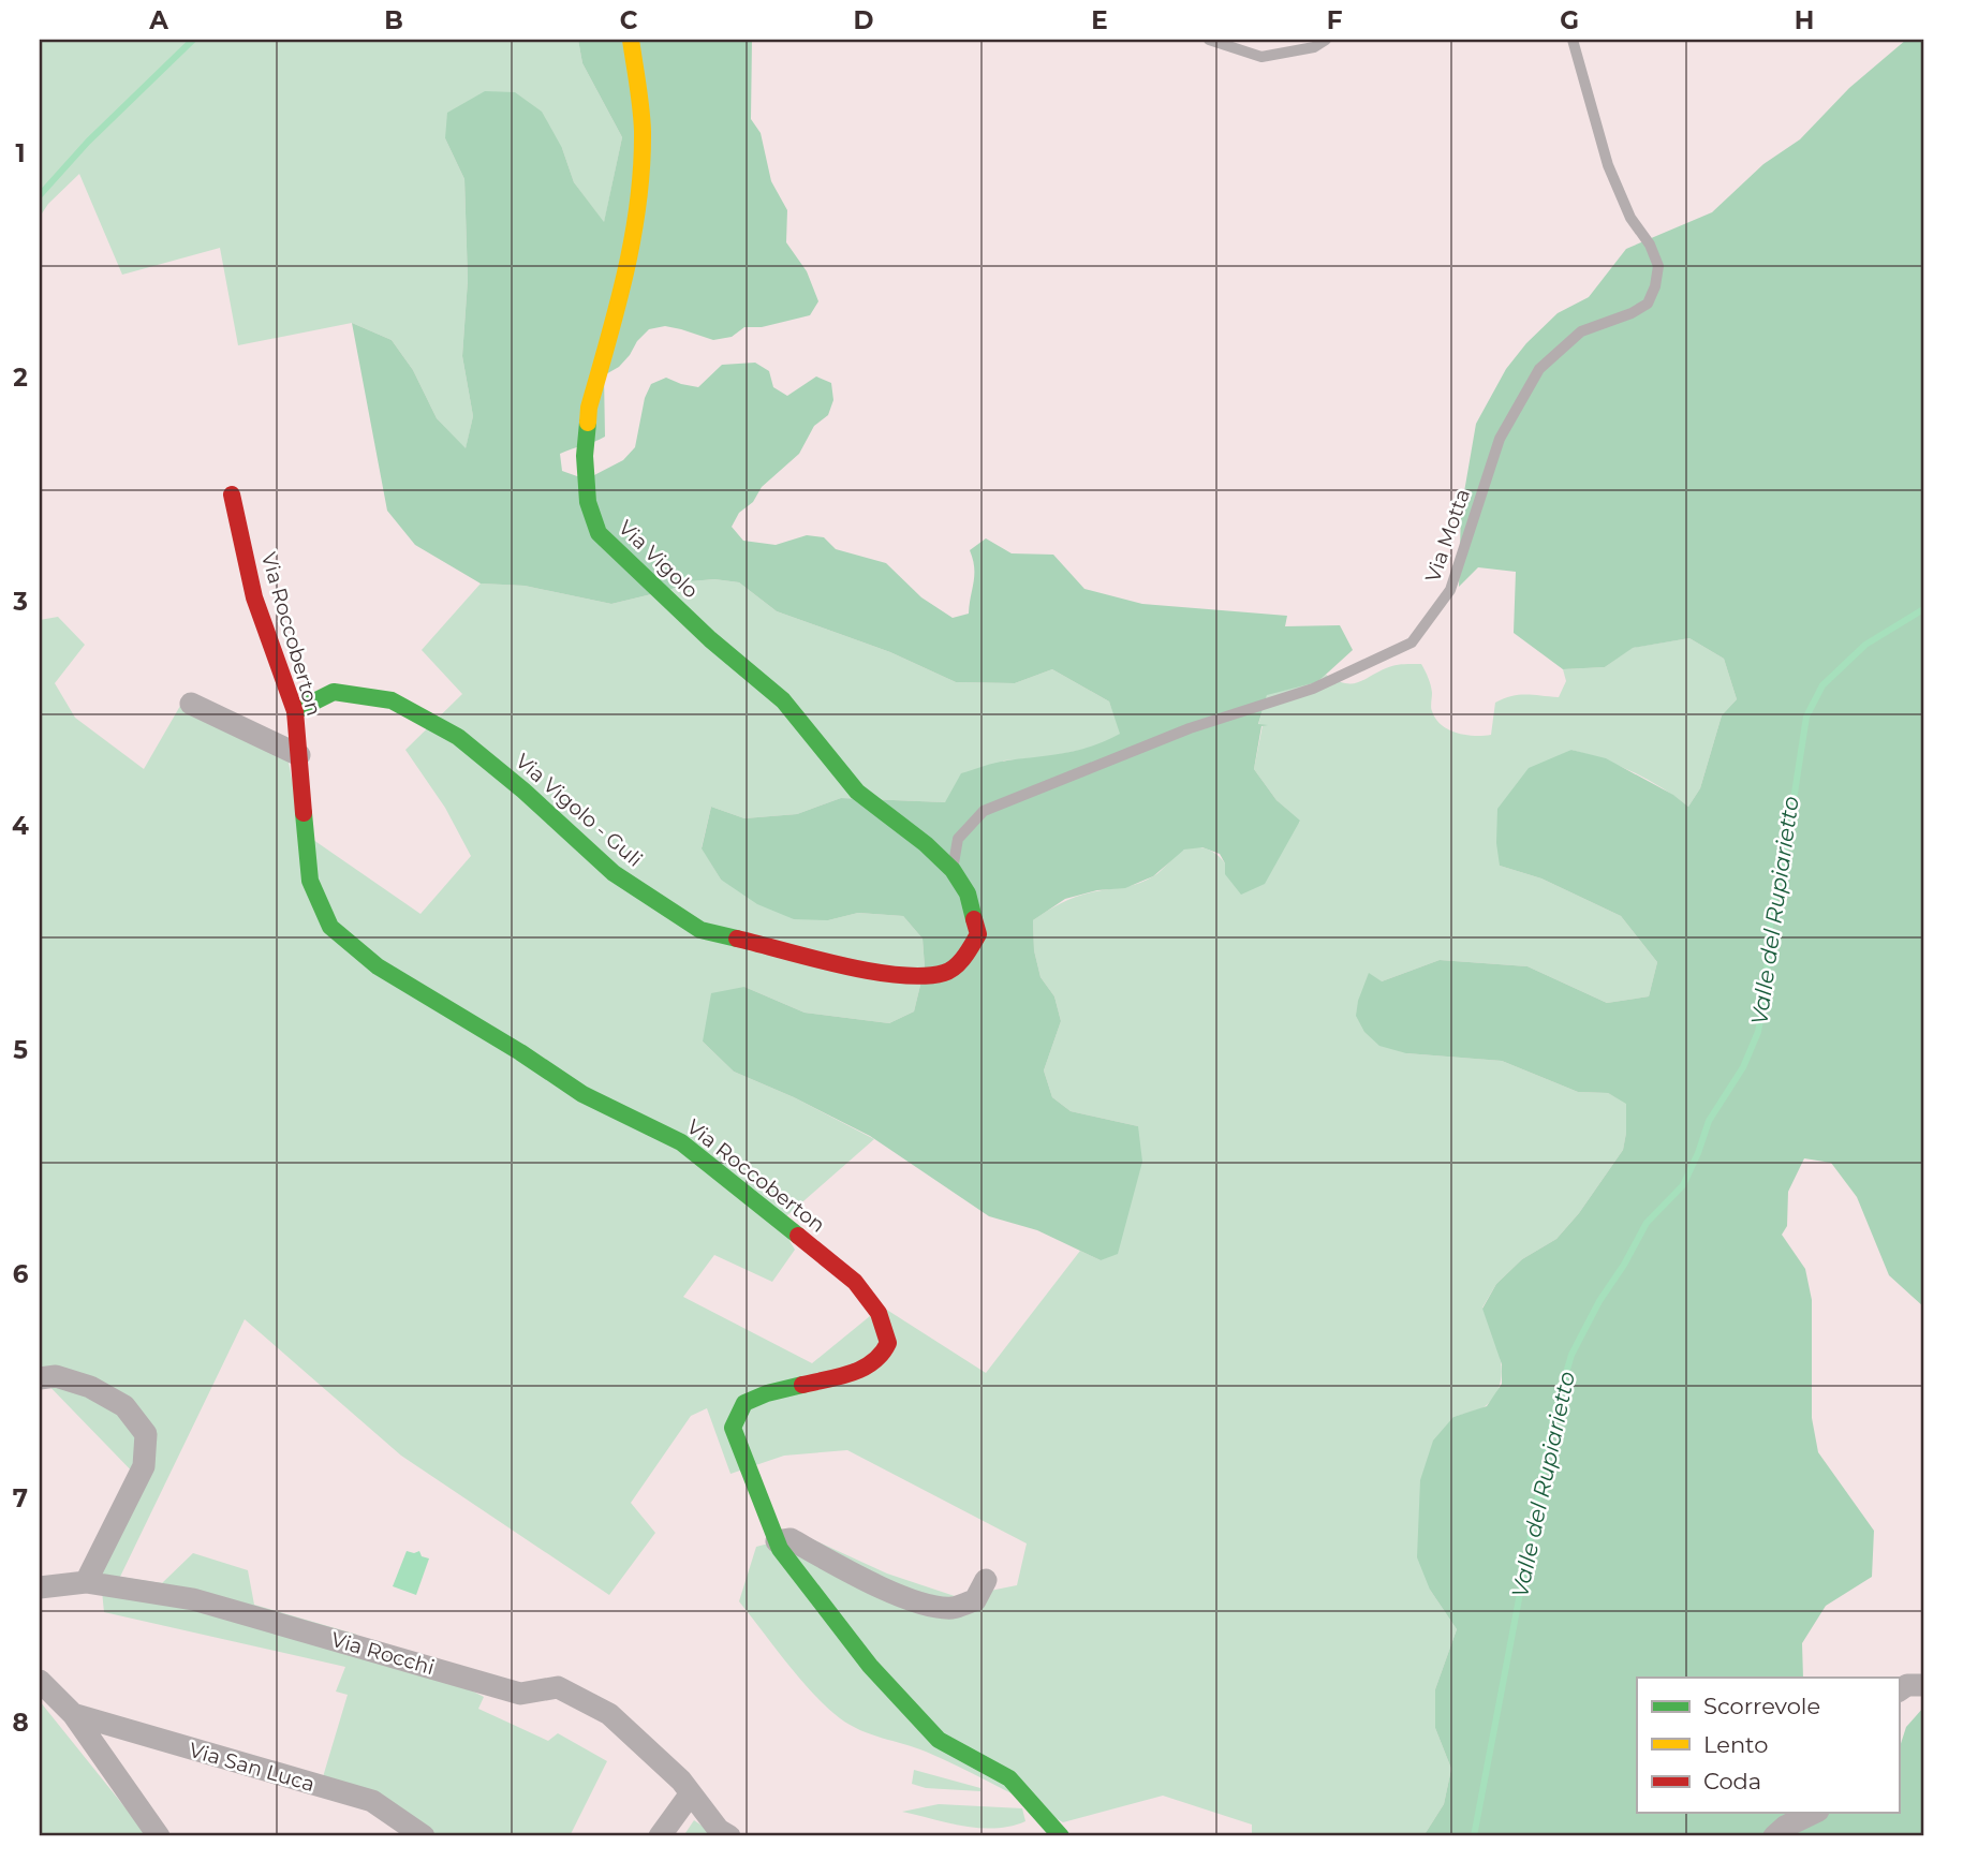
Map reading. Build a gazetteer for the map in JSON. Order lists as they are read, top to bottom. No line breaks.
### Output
{"streets":{"street":["Via Vigolo","Via Roccoberton","Via Vigolo - Guli","Via Rocchi","Via San Luca"],"lane":["Via Motta"]},"crossings":[["Via Motta","Via Vigolo"],["Via Motta","Via Vigolo - Guli"],["Via Vigolo","Via Vigolo - Guli"],["Via Roccoberton","Via Vigolo - Guli"]],"water":["Valle del Rupiarietto"],"legend":["Scorrevole","Lento","Coda"],"grid":{"columns":["A","B","C","D","E","F","G","H"],"rows":["1","2","3","4","5","6","7","8"]}}
